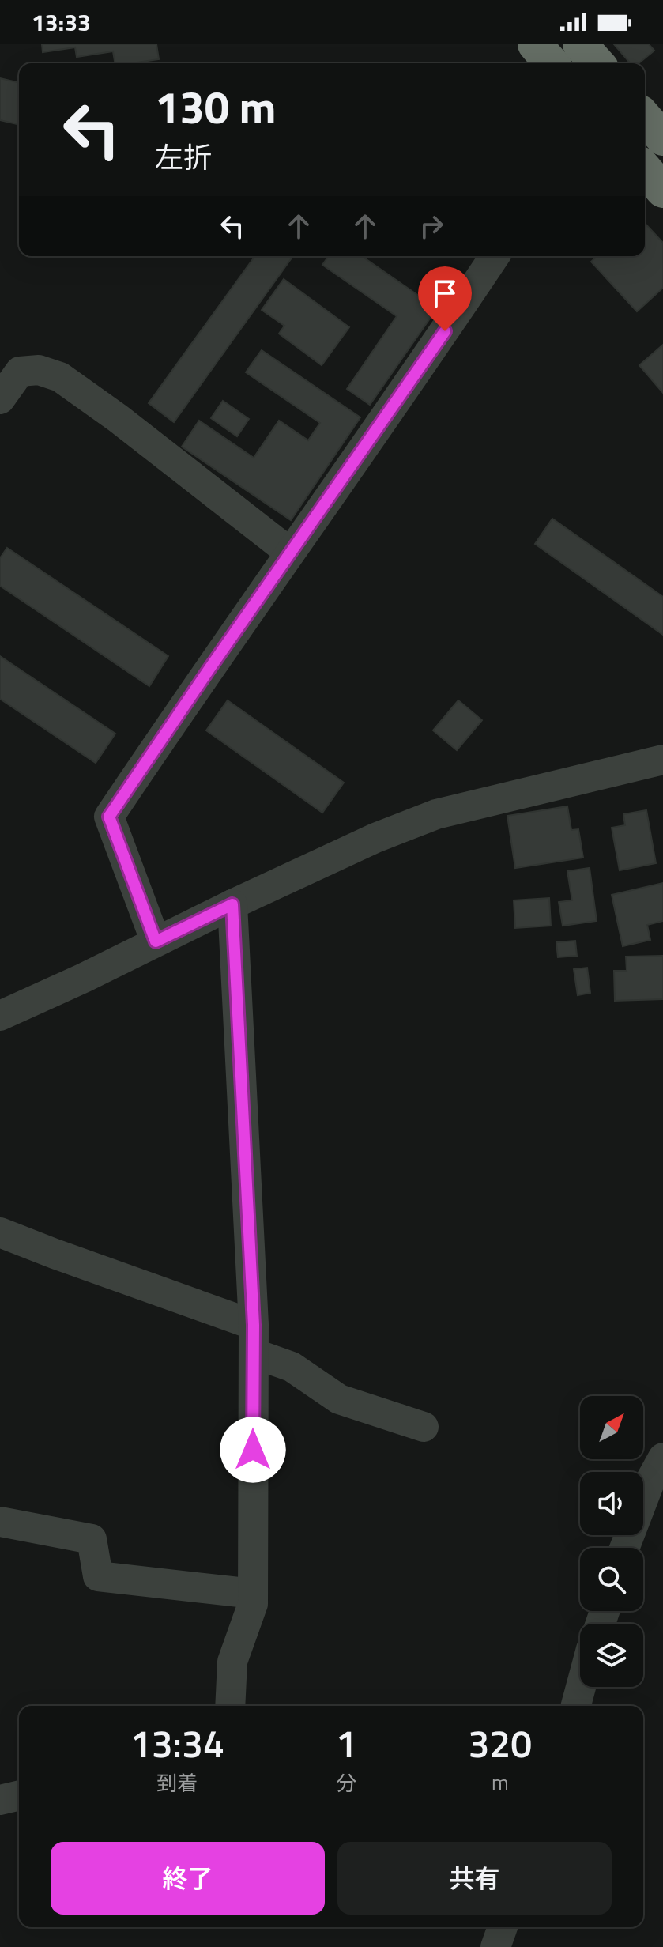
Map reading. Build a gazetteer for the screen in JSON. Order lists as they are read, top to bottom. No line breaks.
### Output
{"north":"top right","page":{"status":"13:33","turn":["130 m","左折"],"eta":["13:34","到着","1","分","320","m"],"buttons":["終了","共有"]}}
